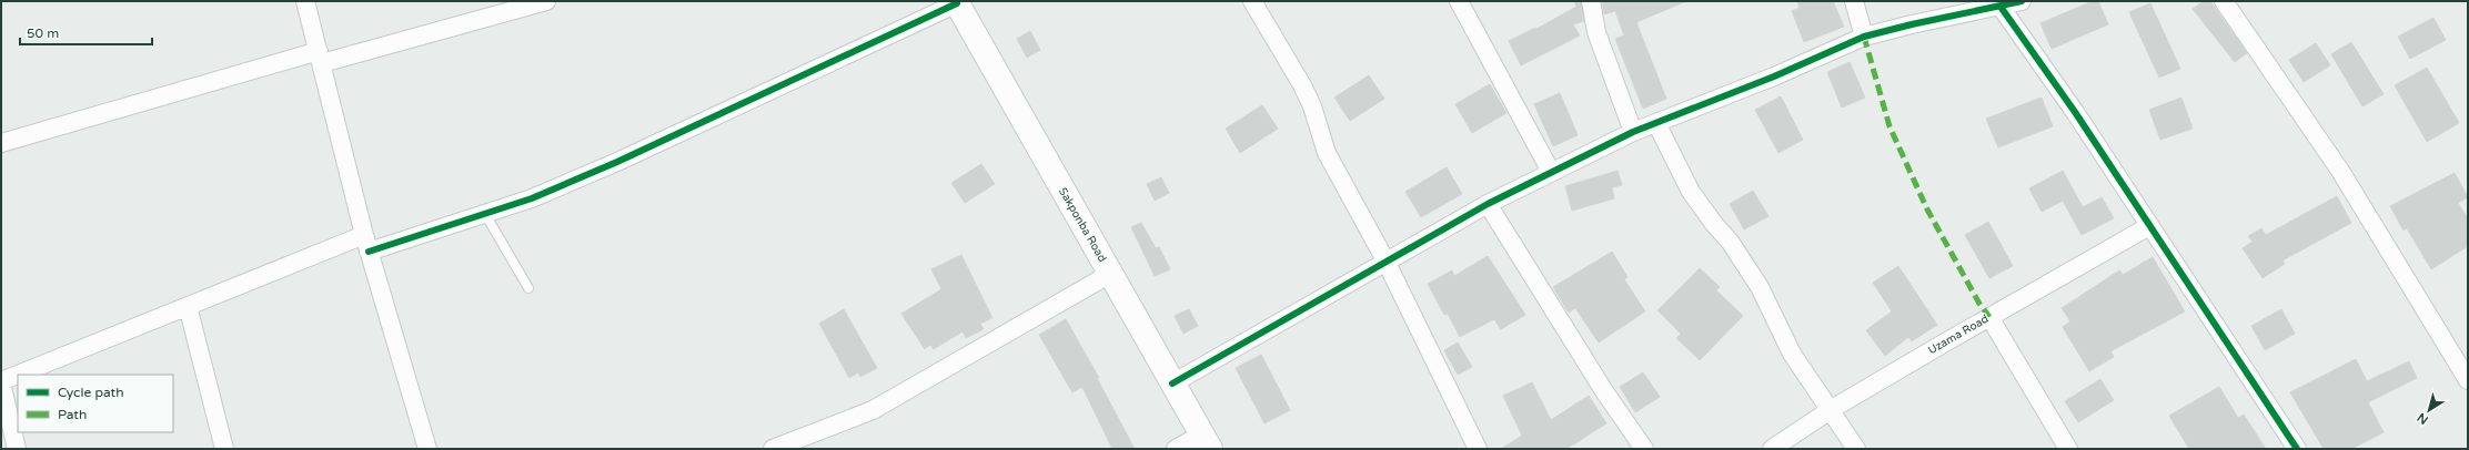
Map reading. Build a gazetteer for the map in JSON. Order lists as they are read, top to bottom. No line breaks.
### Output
{"streets":{"main road":["Sakponba Road"],"street":["Uzama Road"]},"legend":["Cycle path","Path"],"scale_bar":"50 m","north":"bottom left"}
